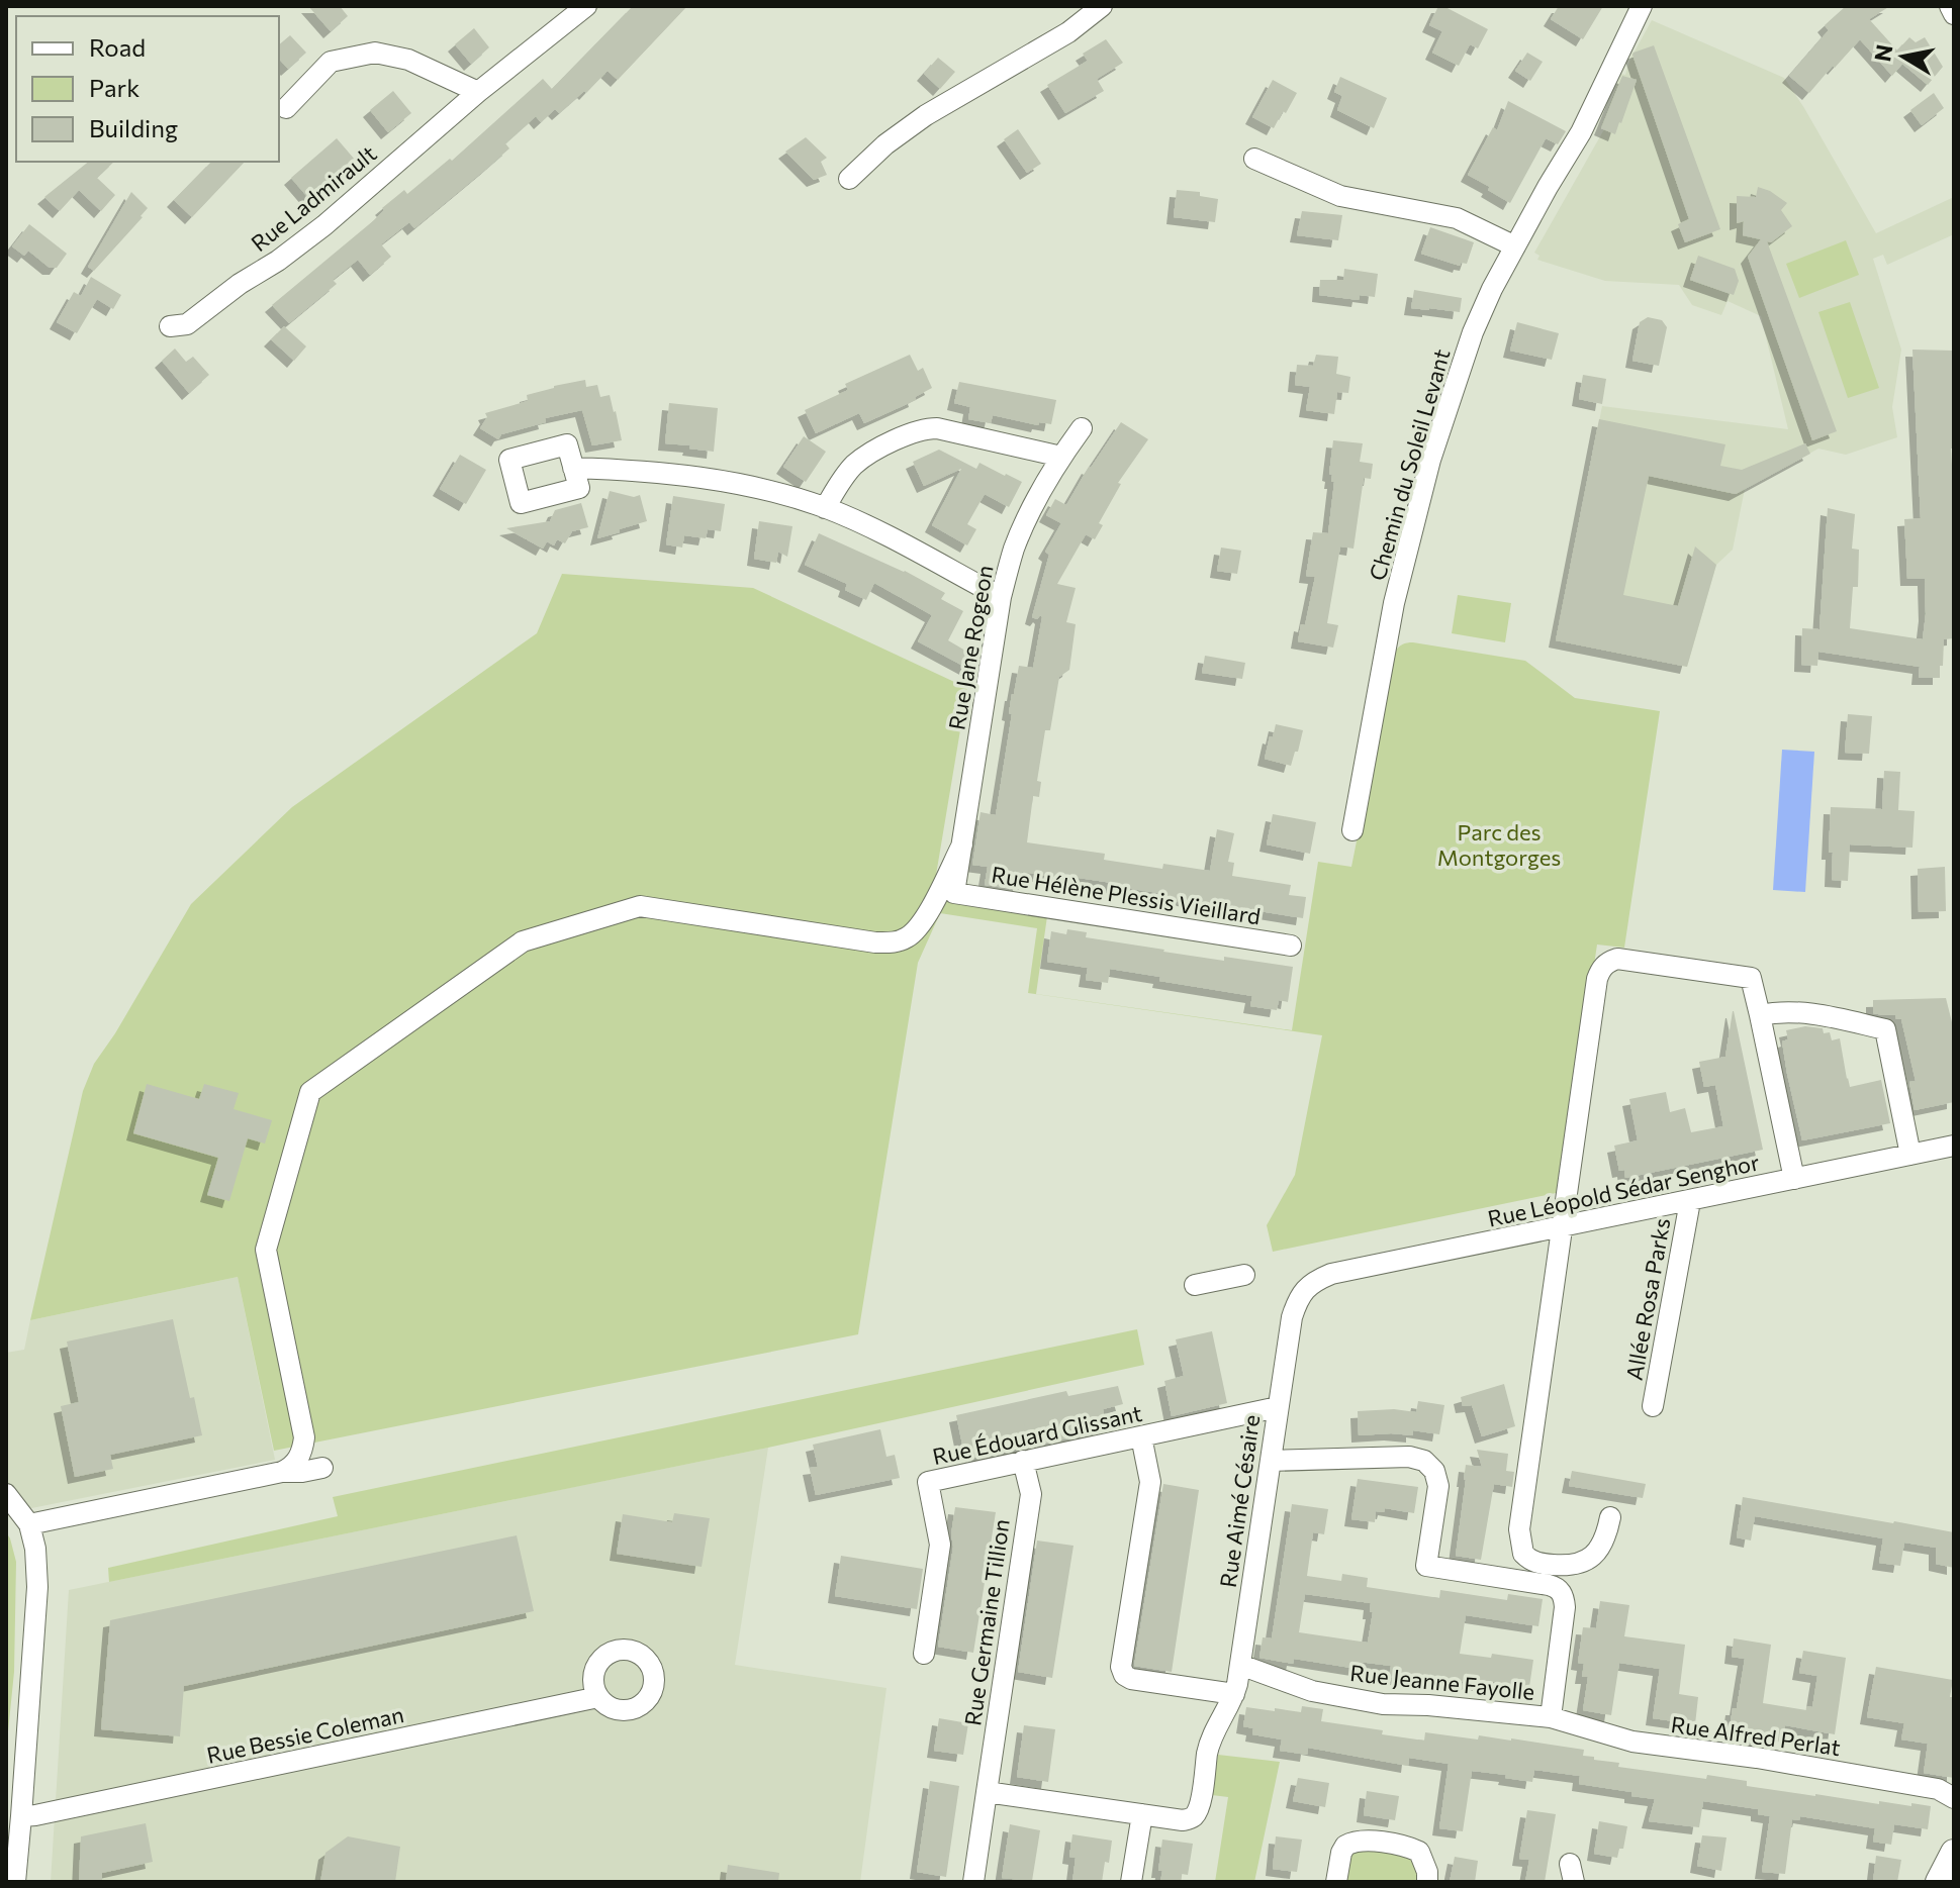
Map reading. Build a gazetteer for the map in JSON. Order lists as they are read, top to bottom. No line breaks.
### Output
{"streets":{"street":["Rue Ladmirault","Chemin du Soleil Levant","Rue Jane Rogeon","Rue Hélène Plessis Vieillard","Rue Léopold Sédar Senghor","Allée Rosa Parks","Rue Édouard Glissant","Rue Aimé Césaire","Rue Germaine Tillion","Rue Jeanne Fayolle","Rue Bessie Coleman","Rue Alfred Perlat"]},"crossings":[["Rue Jane Rogeon","Rue Hélène Plessis Vieillard"],["Rue Léopold Sédar Senghor","Allée Rosa Parks"],["Rue Léopold Sédar Senghor","Rue Aimé Césaire"],["Rue Édouard Glissant","Rue Aimé Césaire"],["Rue Édouard Glissant","Rue Germaine Tillion"],["Rue Aimé Césaire","Rue Jeanne Fayolle"],["Rue Jeanne Fayolle","Rue Alfred Perlat"]],"parks":["Parc des Montgorges"],"legend":["Road","Park","Building"],"north":"left"}
